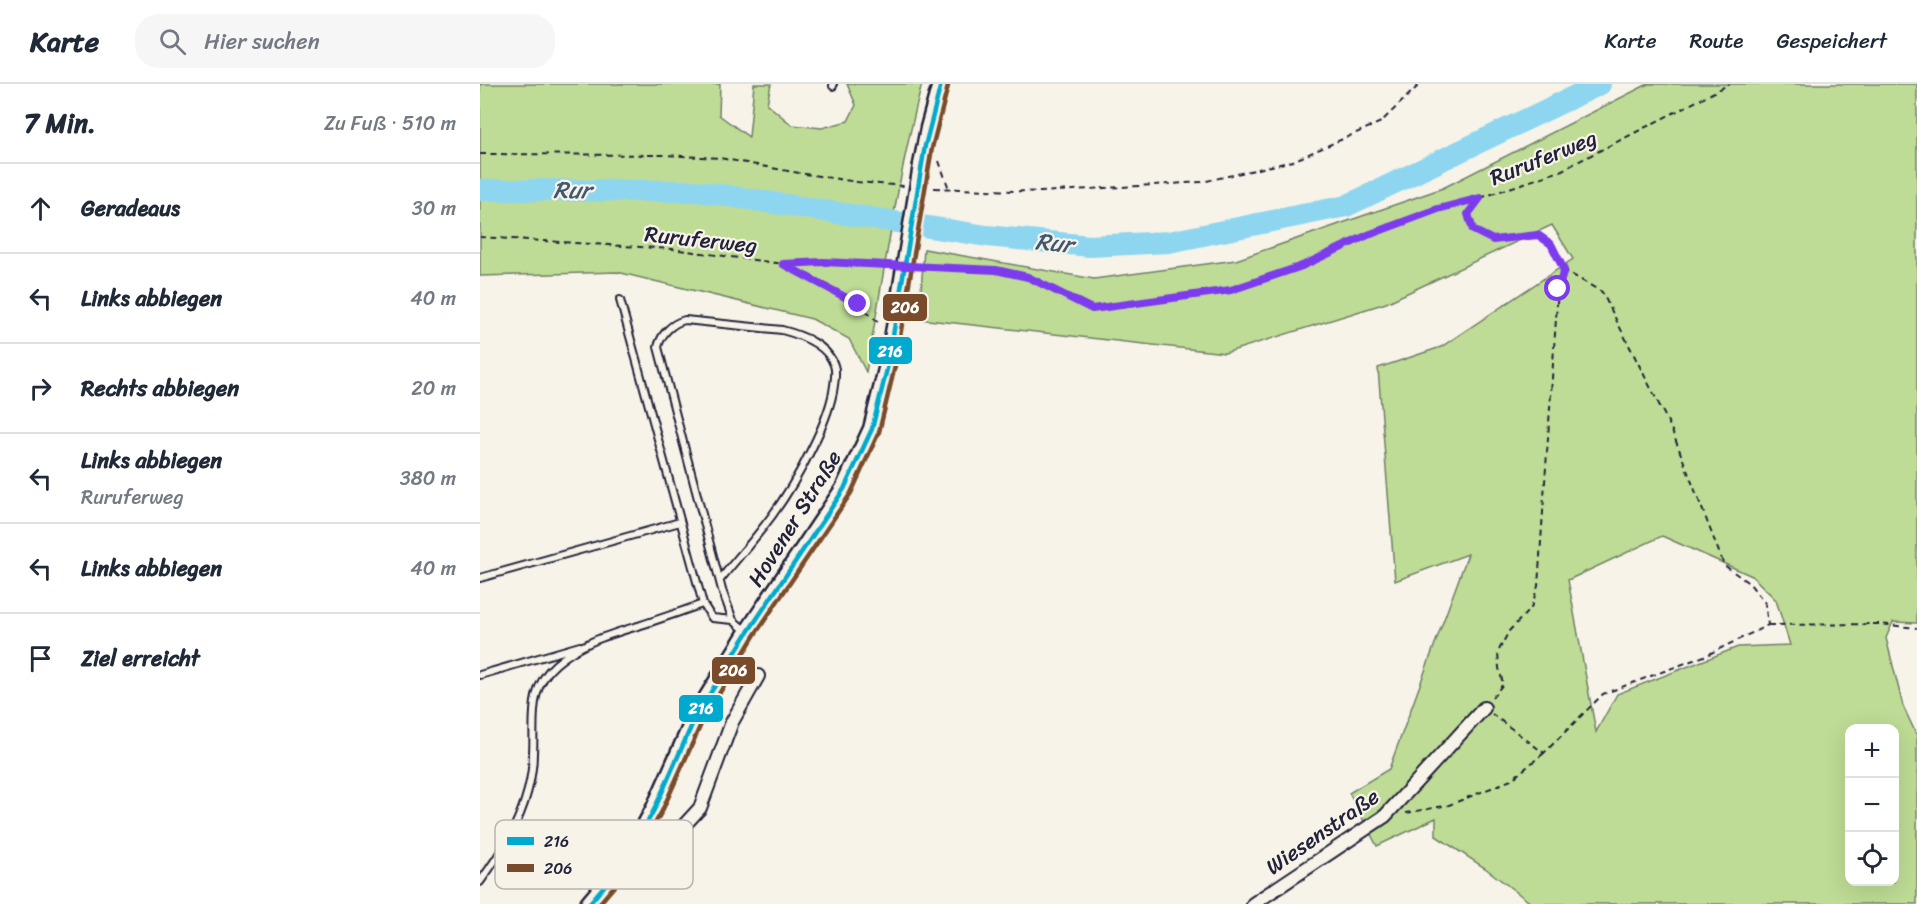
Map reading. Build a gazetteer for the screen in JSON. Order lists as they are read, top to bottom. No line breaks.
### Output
{"streets":{"main road":["Hovener Straße"],"street":["Wiesenstraße"],"path":["Ruruferweg"]},"water":["Rur"],"lines":["transit line 216","transit line 206"],"legend":["216","206"],"page":{"header":"Karte","search":"Hier suchen","nav":["Karte","Route","Gespeichert"],"heading":["7 Min.","Zu Fuß · 510 m"],"list":[["Geradeaus","30 m"],["Links abbiegen","40 m"],["Rechts abbiegen","20 m"],["Links abbiegen","Ruruferweg","380 m"],["Links abbiegen","40 m"],"Ziel erreicht"],"map_buttons":["+","−"]}}
